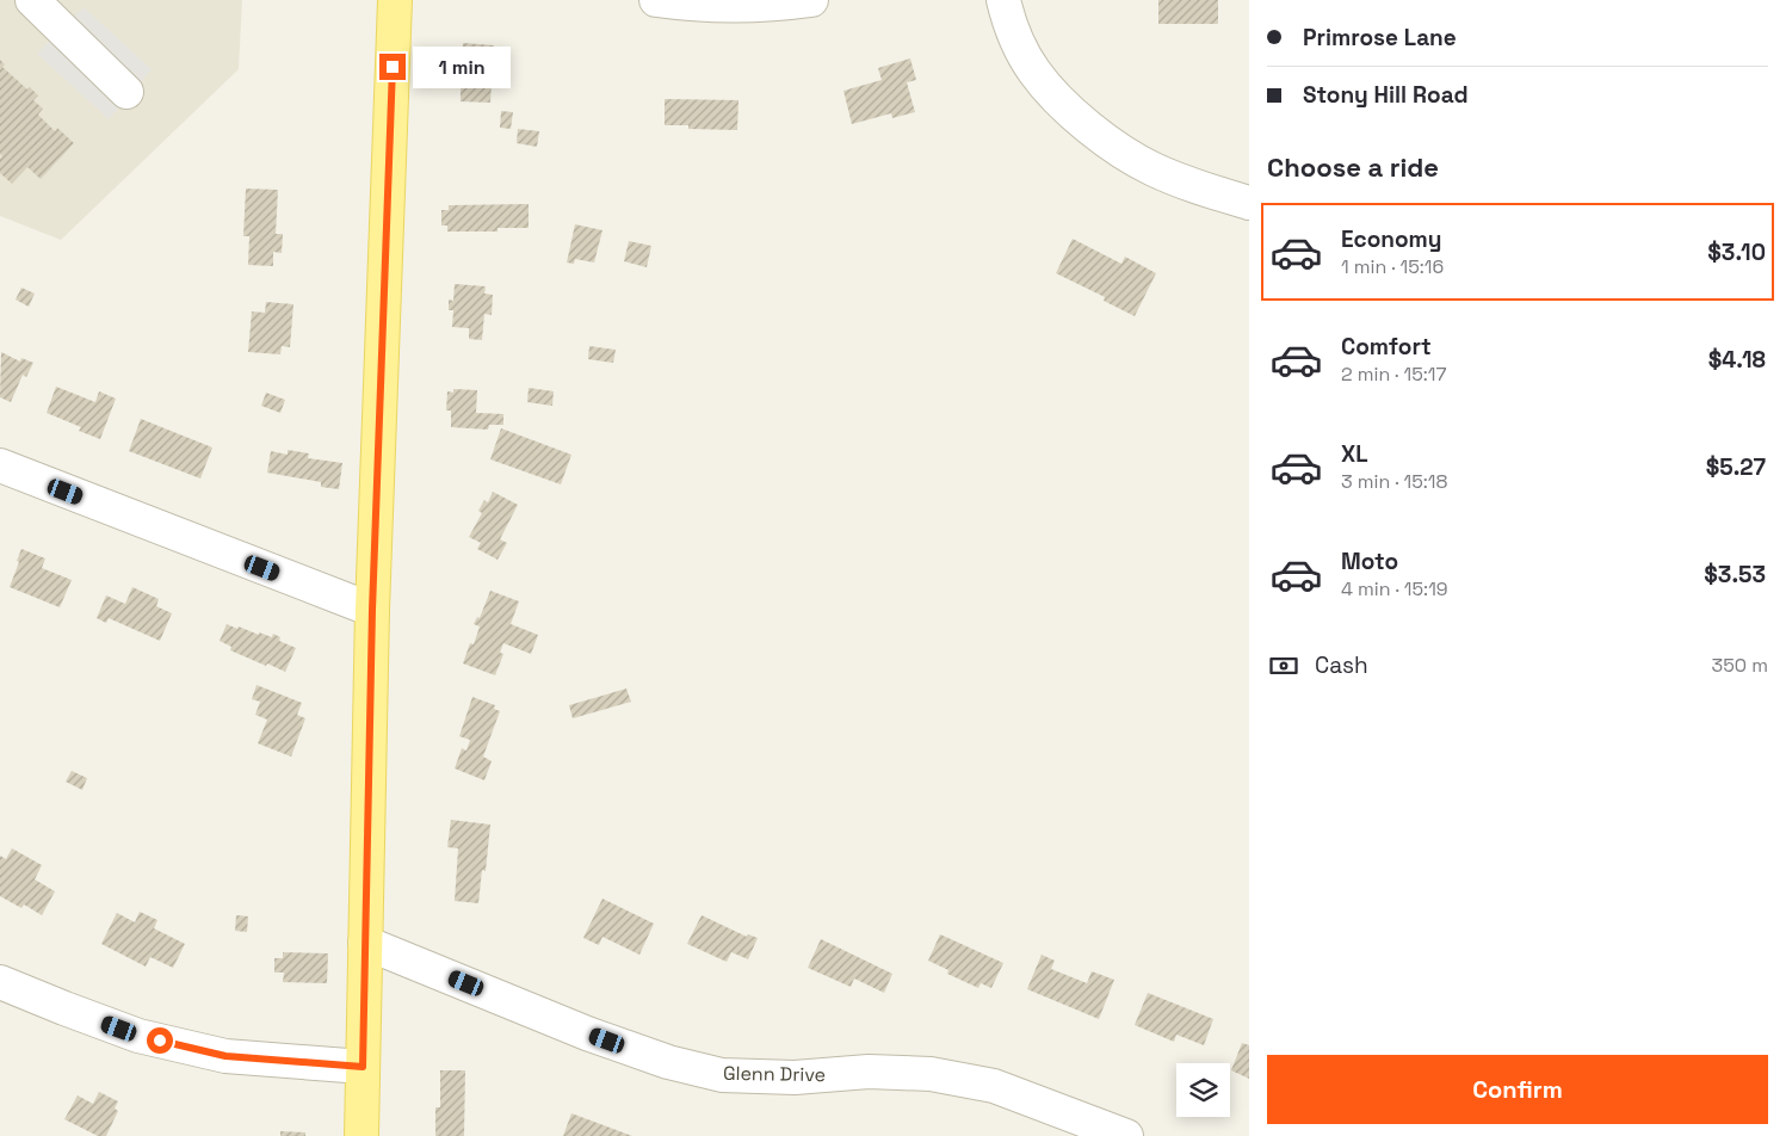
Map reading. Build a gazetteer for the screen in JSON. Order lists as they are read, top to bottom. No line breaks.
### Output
{"streets":{"street":["Glenn Drive"]},"page":{"banner":["Primrose Lane","Stony Hill Road"],"bubble":"1 min","heading":"Choose a ride","list":[{"name":"Economy","note":"1 min · 15:16","value":"$3.10"},{"name":"Comfort","note":"2 min · 15:17","value":"$4.18"},{"name":"XL","note":"3 min · 15:18","value":"$5.27"},{"name":"Moto","note":"4 min · 15:19","value":"$3.53"}],"pay":["Cash","350 m"],"buttons":"Confirm"}}
